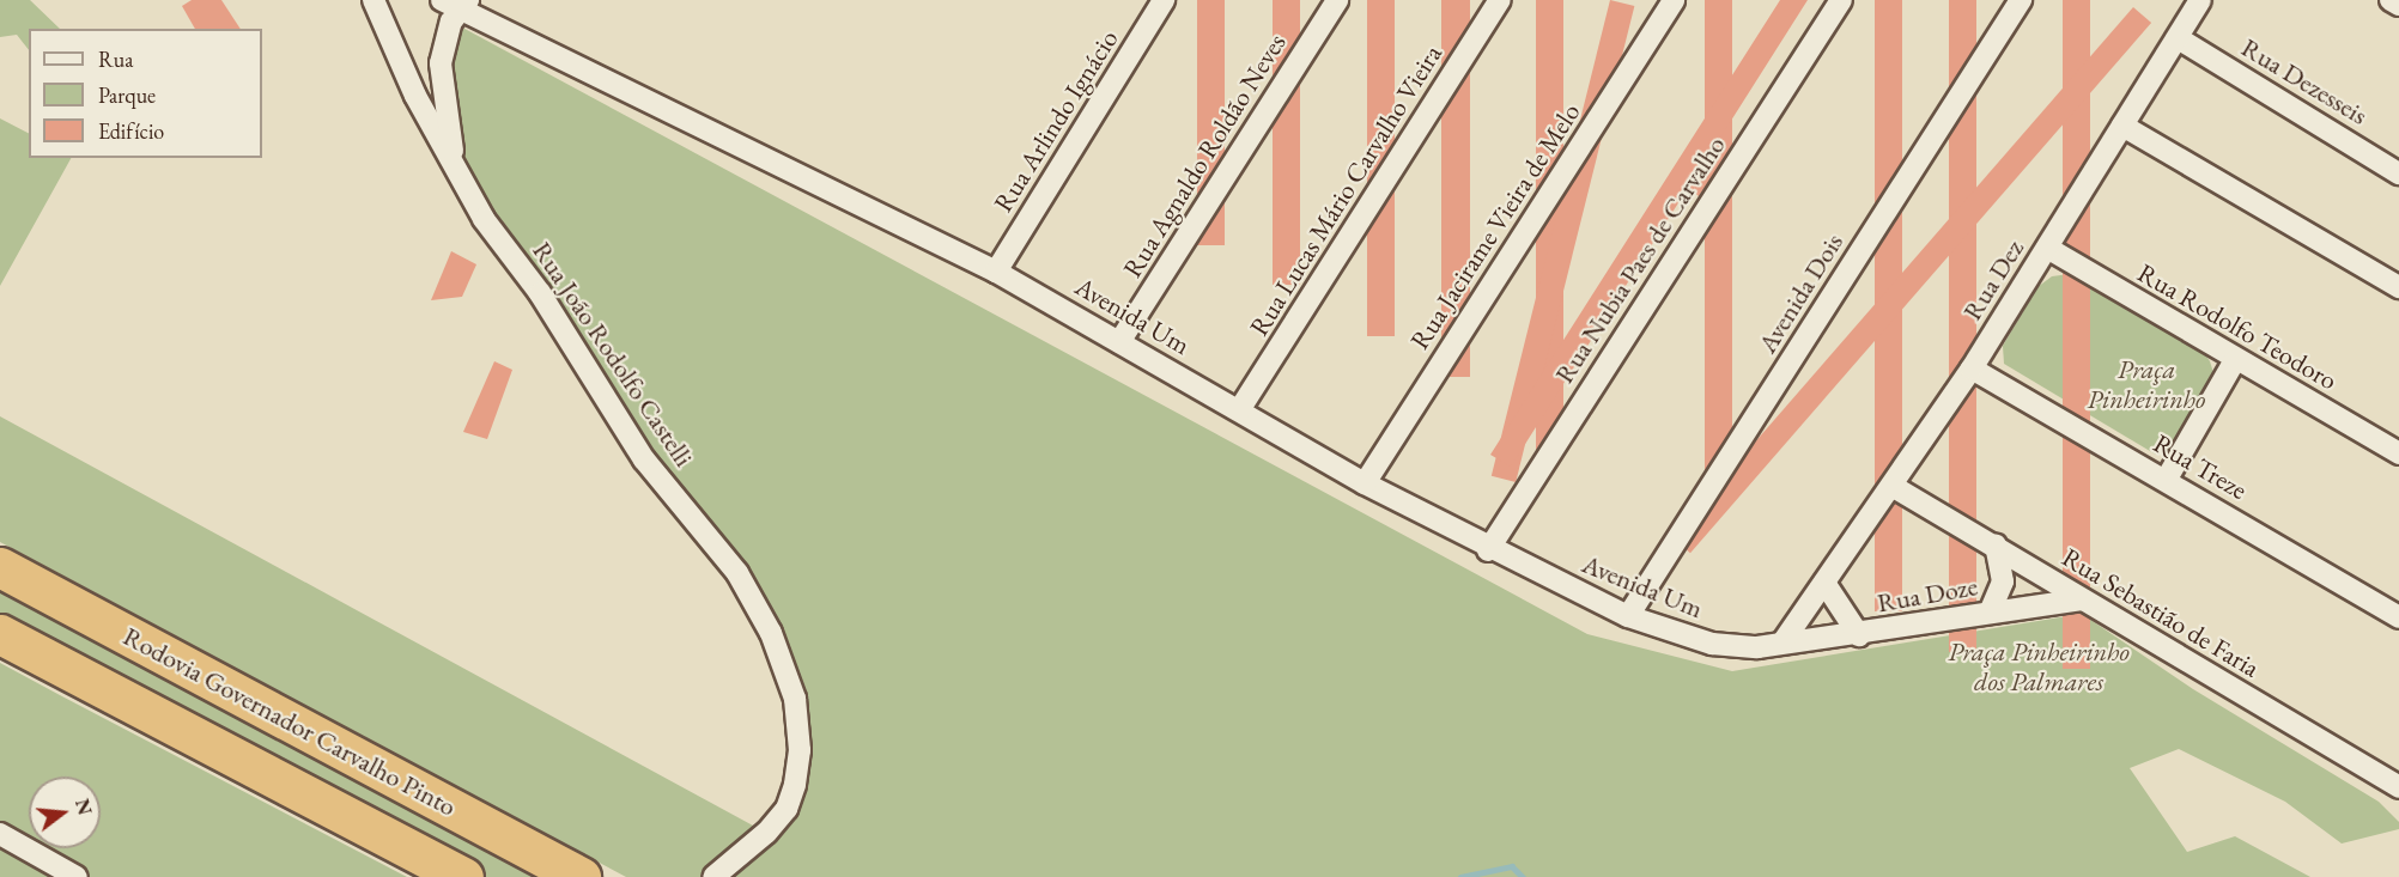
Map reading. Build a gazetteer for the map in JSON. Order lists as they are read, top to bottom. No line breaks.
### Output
{"streets":{"highway":["Rodovia Governador Carvalho Pinto"],"street":["Rua Dezesseis","Rua Arlindo Ignácio","Rua Agnaldo Roldão Neves","Rua Lucas Mário Carvalho Vieira","Rua Jacirame Vieira de Melo","Rua Nubia Paes de Carvalho","Rua Dez","Avenida Dois","Avenida Um","Rua Rodolfo Teodoro","Rua João Rodolfo Castelli","Rua Treze","Rua Doze","Rua Sebastião de Faria"]},"crossings":[["Rua Dezesseis","Rua Dez"],["Rua Arlindo Ignácio","Avenida Um"],["Rua Agnaldo Roldão Neves","Avenida Um"],["Rua Lucas Mário Carvalho Vieira","Avenida Um"],["Rua Jacirame Vieira de Melo","Avenida Um"],["Rua Nubia Paes de Carvalho","Avenida Um"],["Rua Dez","Avenida Um"],["Rua Dez","Rua Rodolfo Teodoro"],["Rua Dez","Rua Treze"],["Rua Dez","Rua Doze"],["Rua Dez","Rua Sebastião de Faria"],["Avenida Dois","Avenida Um"],["Avenida Um","Rua Doze"],["Rua Doze","Rua Sebastião de Faria"]],"parks":["Praça Pinheirinho","Praça Pinheirinho dos Palmares"],"legend":["Rua","Parque","Edifício"],"north":"right"}
